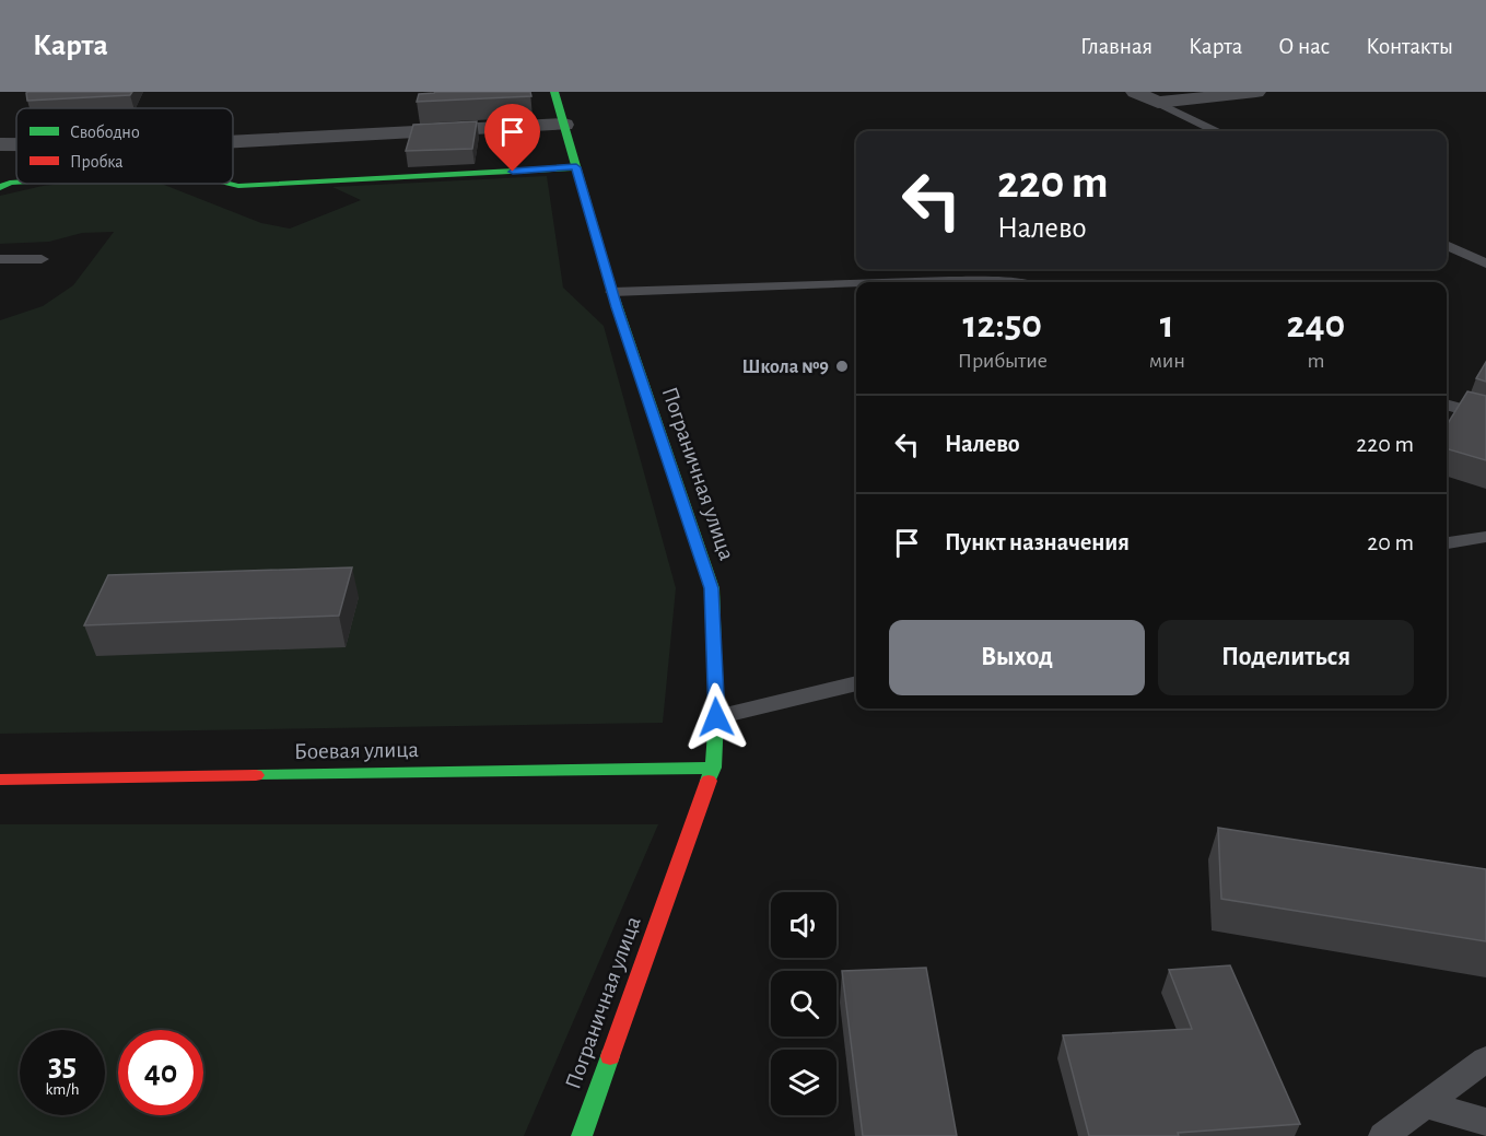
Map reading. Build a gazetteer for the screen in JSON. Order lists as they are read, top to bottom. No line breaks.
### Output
{"streets":{"street":["Пограничная улица","Боевая улица"]},"crossings":[["Пограничная улица","Боевая улица"]],"places":["Школа №9"],"legend":["Свободно","Пробка"],"page":{"header":"Карта","nav":["Главная","Карта","О нас","Контакты"],"turn":["220 m","Налево"],"eta":["12:50","Прибытие","1","мин","240","m"],"list":[{"name":"Налево","value":"220 m"},{"name":"Пункт назначения","value":"20 m"}],"buttons":["Выход","Поделиться"],"speed":"35 km/h","limit":"40"}}
